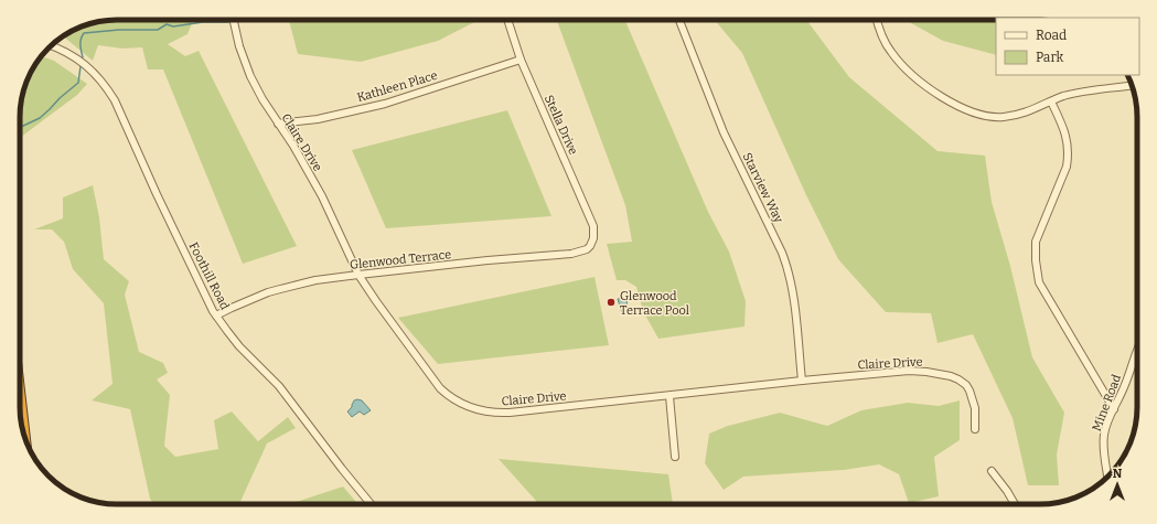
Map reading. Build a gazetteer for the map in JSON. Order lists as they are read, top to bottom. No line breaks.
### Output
{"streets":{"street":["Kathleen Place","Stella Drive","Claire Drive","Starview Way","Glenwood Terrace","Foothill Road","Mine Road"]},"crossings":[["Kathleen Place","Stella Drive"],["Kathleen Place","Claire Drive"],["Stella Drive","Glenwood Terrace"],["Claire Drive","Starview Way"],["Claire Drive","Glenwood Terrace"],["Glenwood Terrace","Foothill Road"]],"places":["Glenwood Terrace Pool"],"legend":["Road","Park"],"north":"top"}
